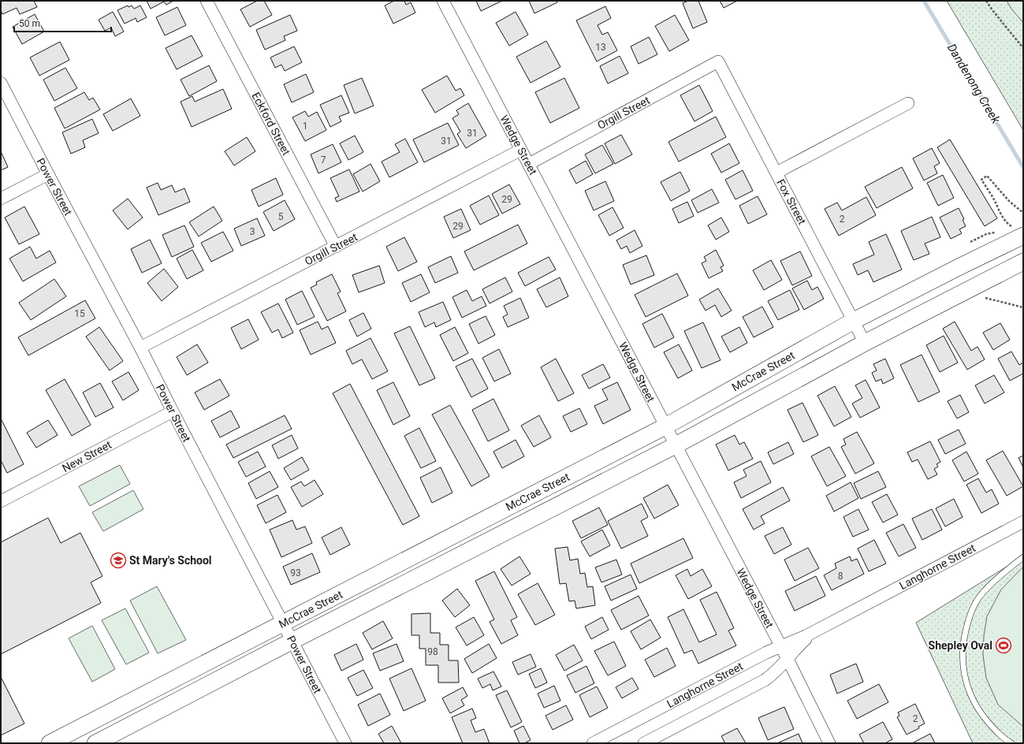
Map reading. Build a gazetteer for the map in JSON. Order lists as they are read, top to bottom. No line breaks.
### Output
{"streets":{"main road":["McCrae Street"],"street":["Orgill Street","Eckford Street","Wedge Street","Power Street","Fox Street","New Street","Langhorne Street"]},"crossings":[["Orgill Street","Eckford Street"],["Orgill Street","Wedge Street"],["Orgill Street","Power Street"],["Orgill Street","Fox Street"],["Wedge Street","McCrae Street"],["Wedge Street","Langhorne Street"],["Power Street","McCrae Street"],["Power Street","New Street"],["Fox Street","McCrae Street"]],"water":["Dandenong Creek"],"places":{"school or university":["St Mary's School"],"sports":["Shepley Oval"]},"house_numbers":["13","1","31","31","7","29","5","2","29","3","15","93","8","98","2"],"scale_bar":"50 m"}
